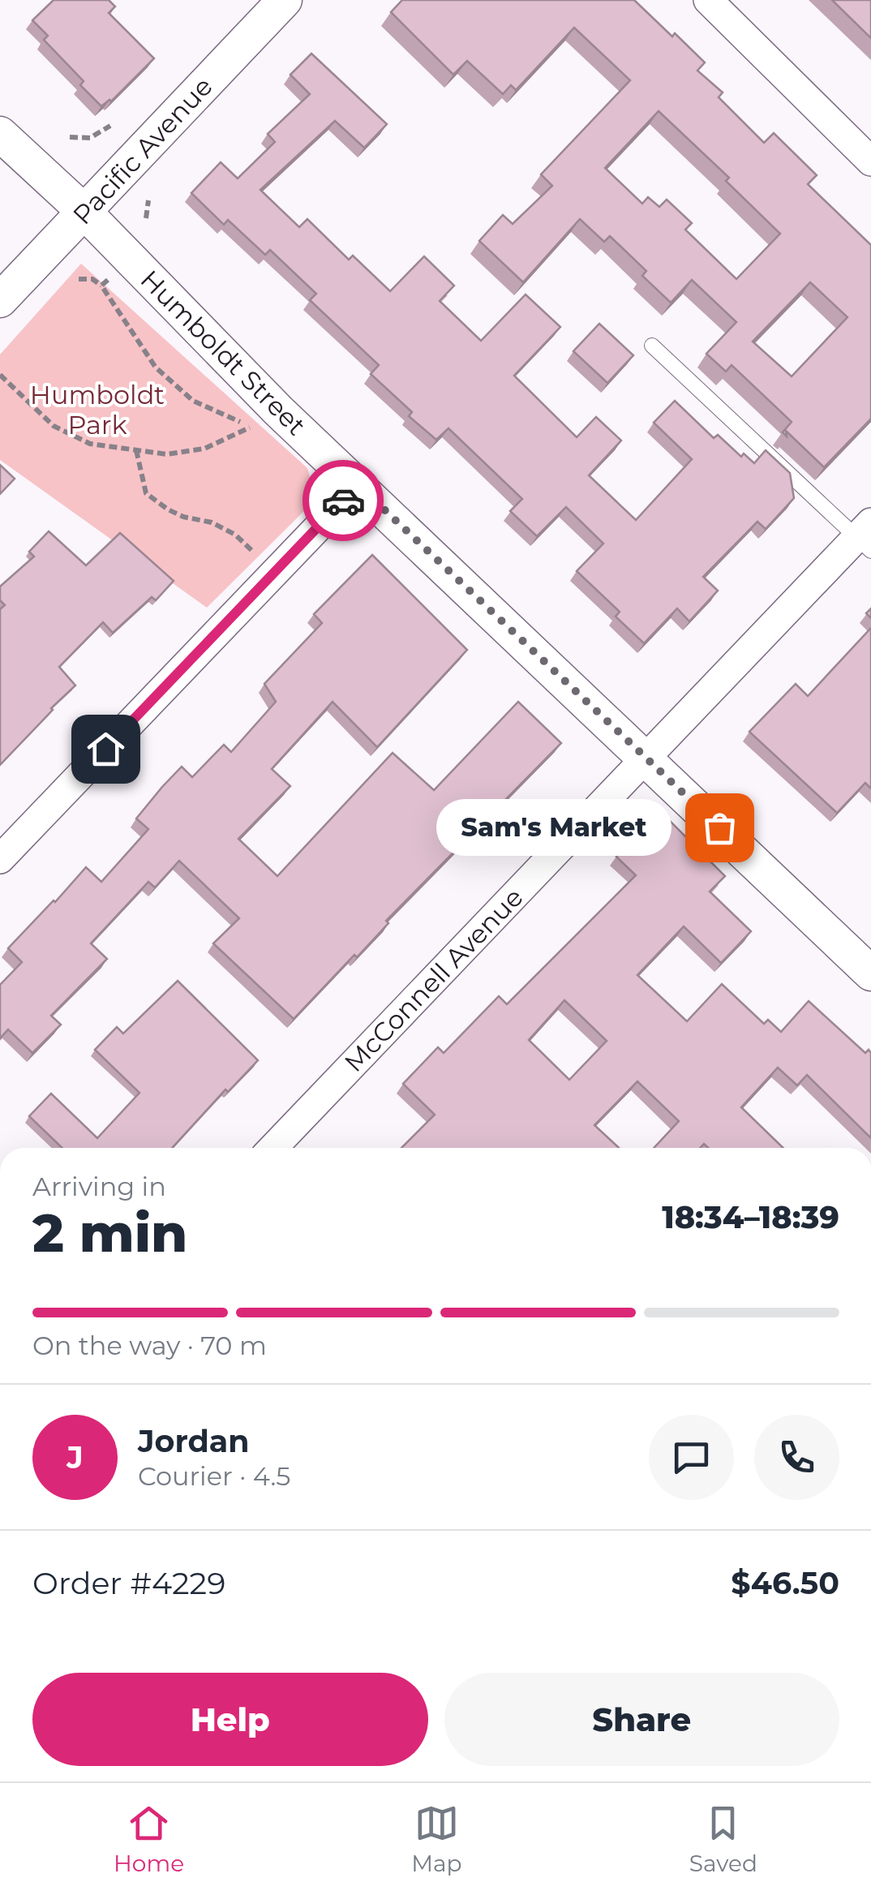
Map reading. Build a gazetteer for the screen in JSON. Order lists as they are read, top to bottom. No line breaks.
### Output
{"streets":{"street":["Pacific Avenue","Humboldt Street","McConnell Avenue"]},"crossings":[["Pacific Avenue","Humboldt Street"],["Humboldt Street","McConnell Avenue"]],"parks":["Humboldt Park"],"places":["Sam's Market"],"page":{"bubble":"Sam's Market","heading":["2 min","Arriving in","18:34–18:39"],"panel":["Jordan","Courier · 4.5","Order #4229","$46.50"],"bar":"On the way · 70 m","round":"J","buttons":["Help","Share"],"tabs":["Home","Map","Saved"]}}
